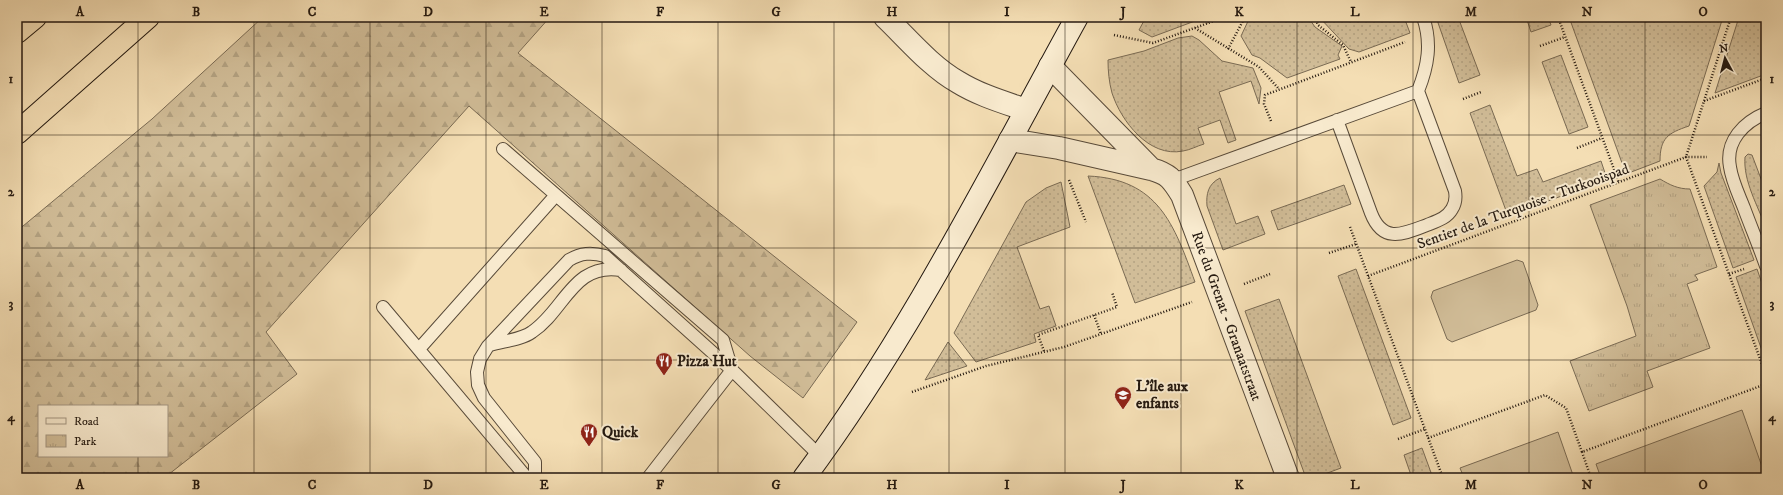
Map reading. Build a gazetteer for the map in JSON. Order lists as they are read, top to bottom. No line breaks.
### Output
{"streets":{"street":["Rue du Grenat - Granaatstraat"],"path":["Sentier de la Turquoise - Turkooispad"]},"places":{"restaurant":["Pizza Hut","Quick"],"school or university":["L'île aux enfants"]},"legend":["Road","Park"],"north":"top","grid":{"columns":["A","B","C","D","E","F","G","H","I","J","K","L","M","N","O"],"rows":["1","2","3","4"]}}
